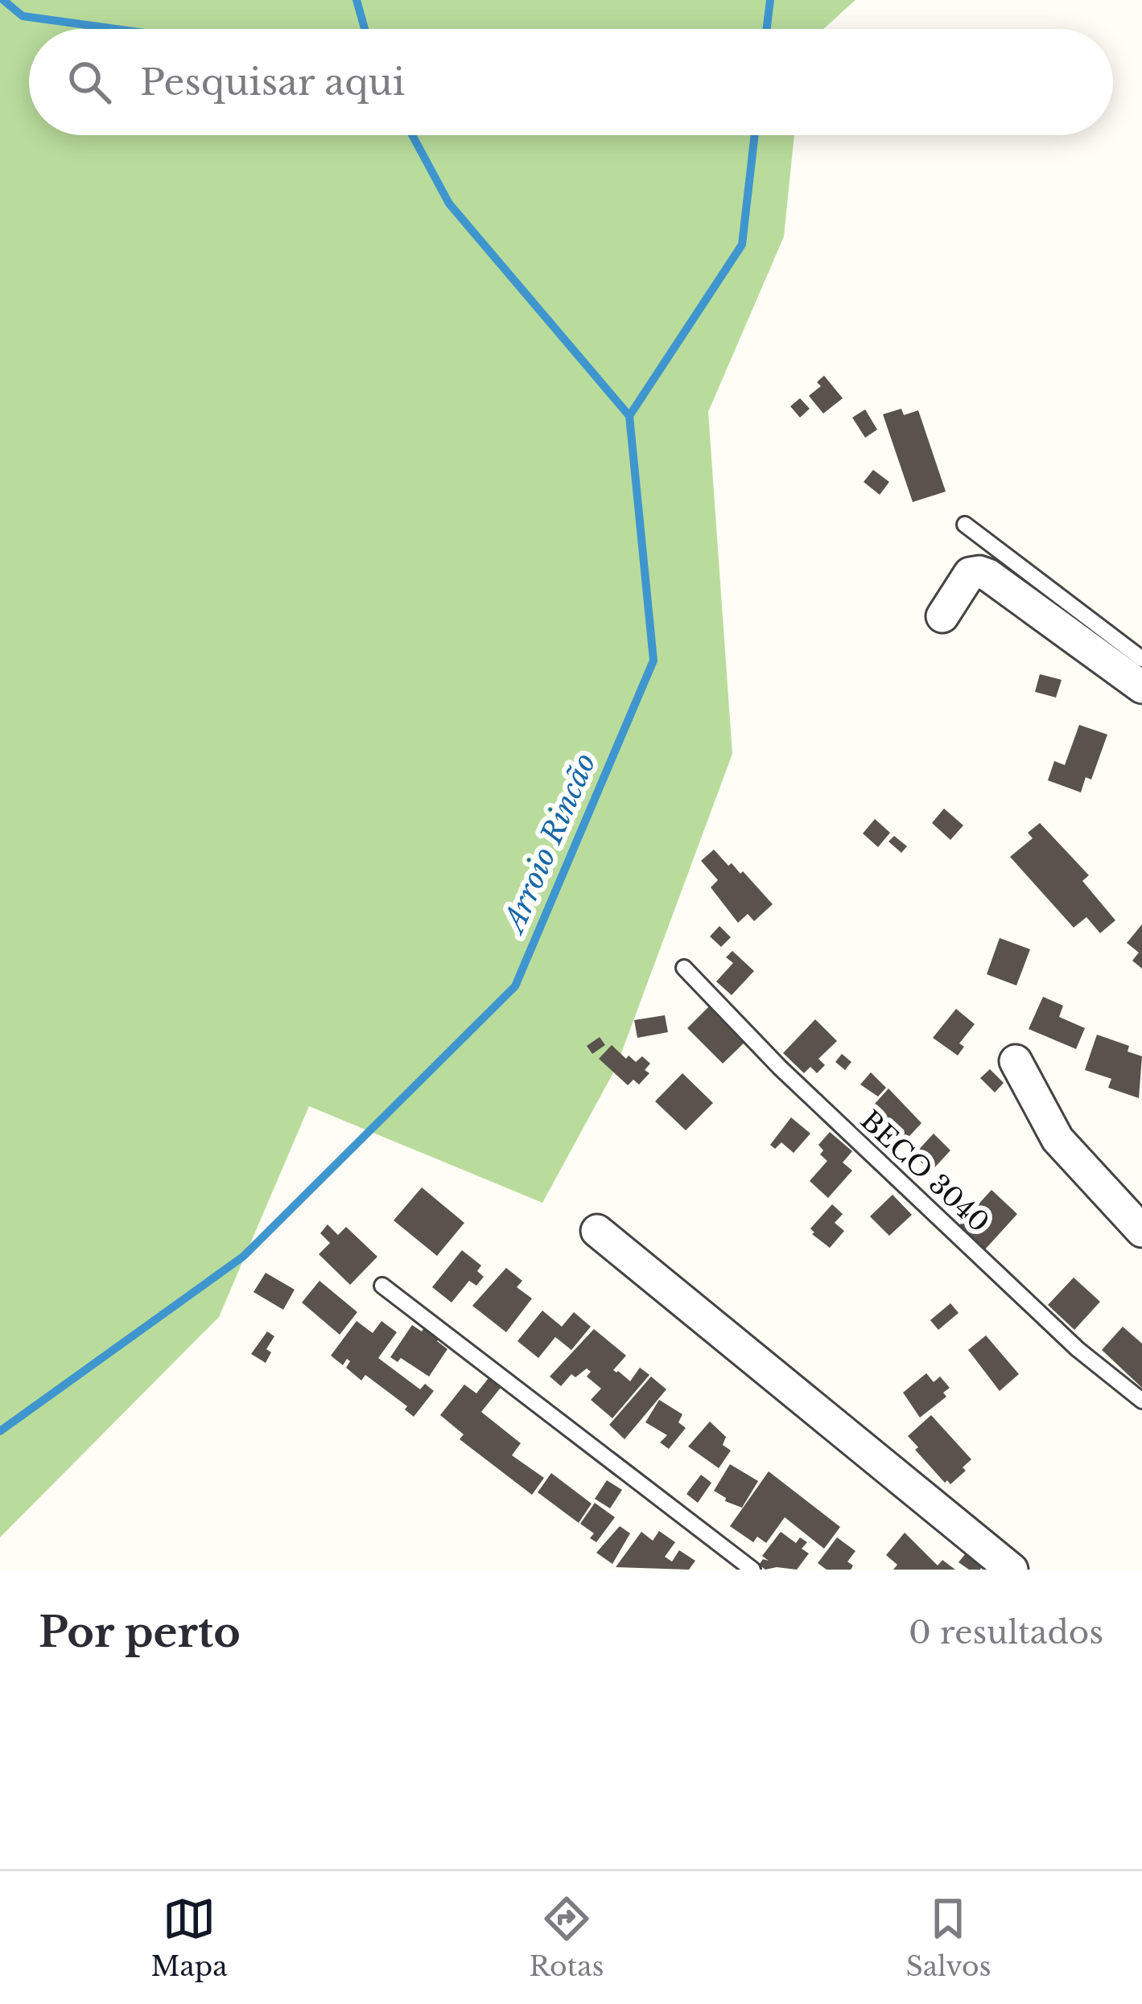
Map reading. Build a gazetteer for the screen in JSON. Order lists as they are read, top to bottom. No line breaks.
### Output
{"streets":{"lane":["BECO 3040"]},"water":["Arroio Rincão"],"page":{"search":"Pesquisar aqui","heading":["Por perto","0 resultados"],"nav":["Mapa","Rotas","Salvos"]}}
